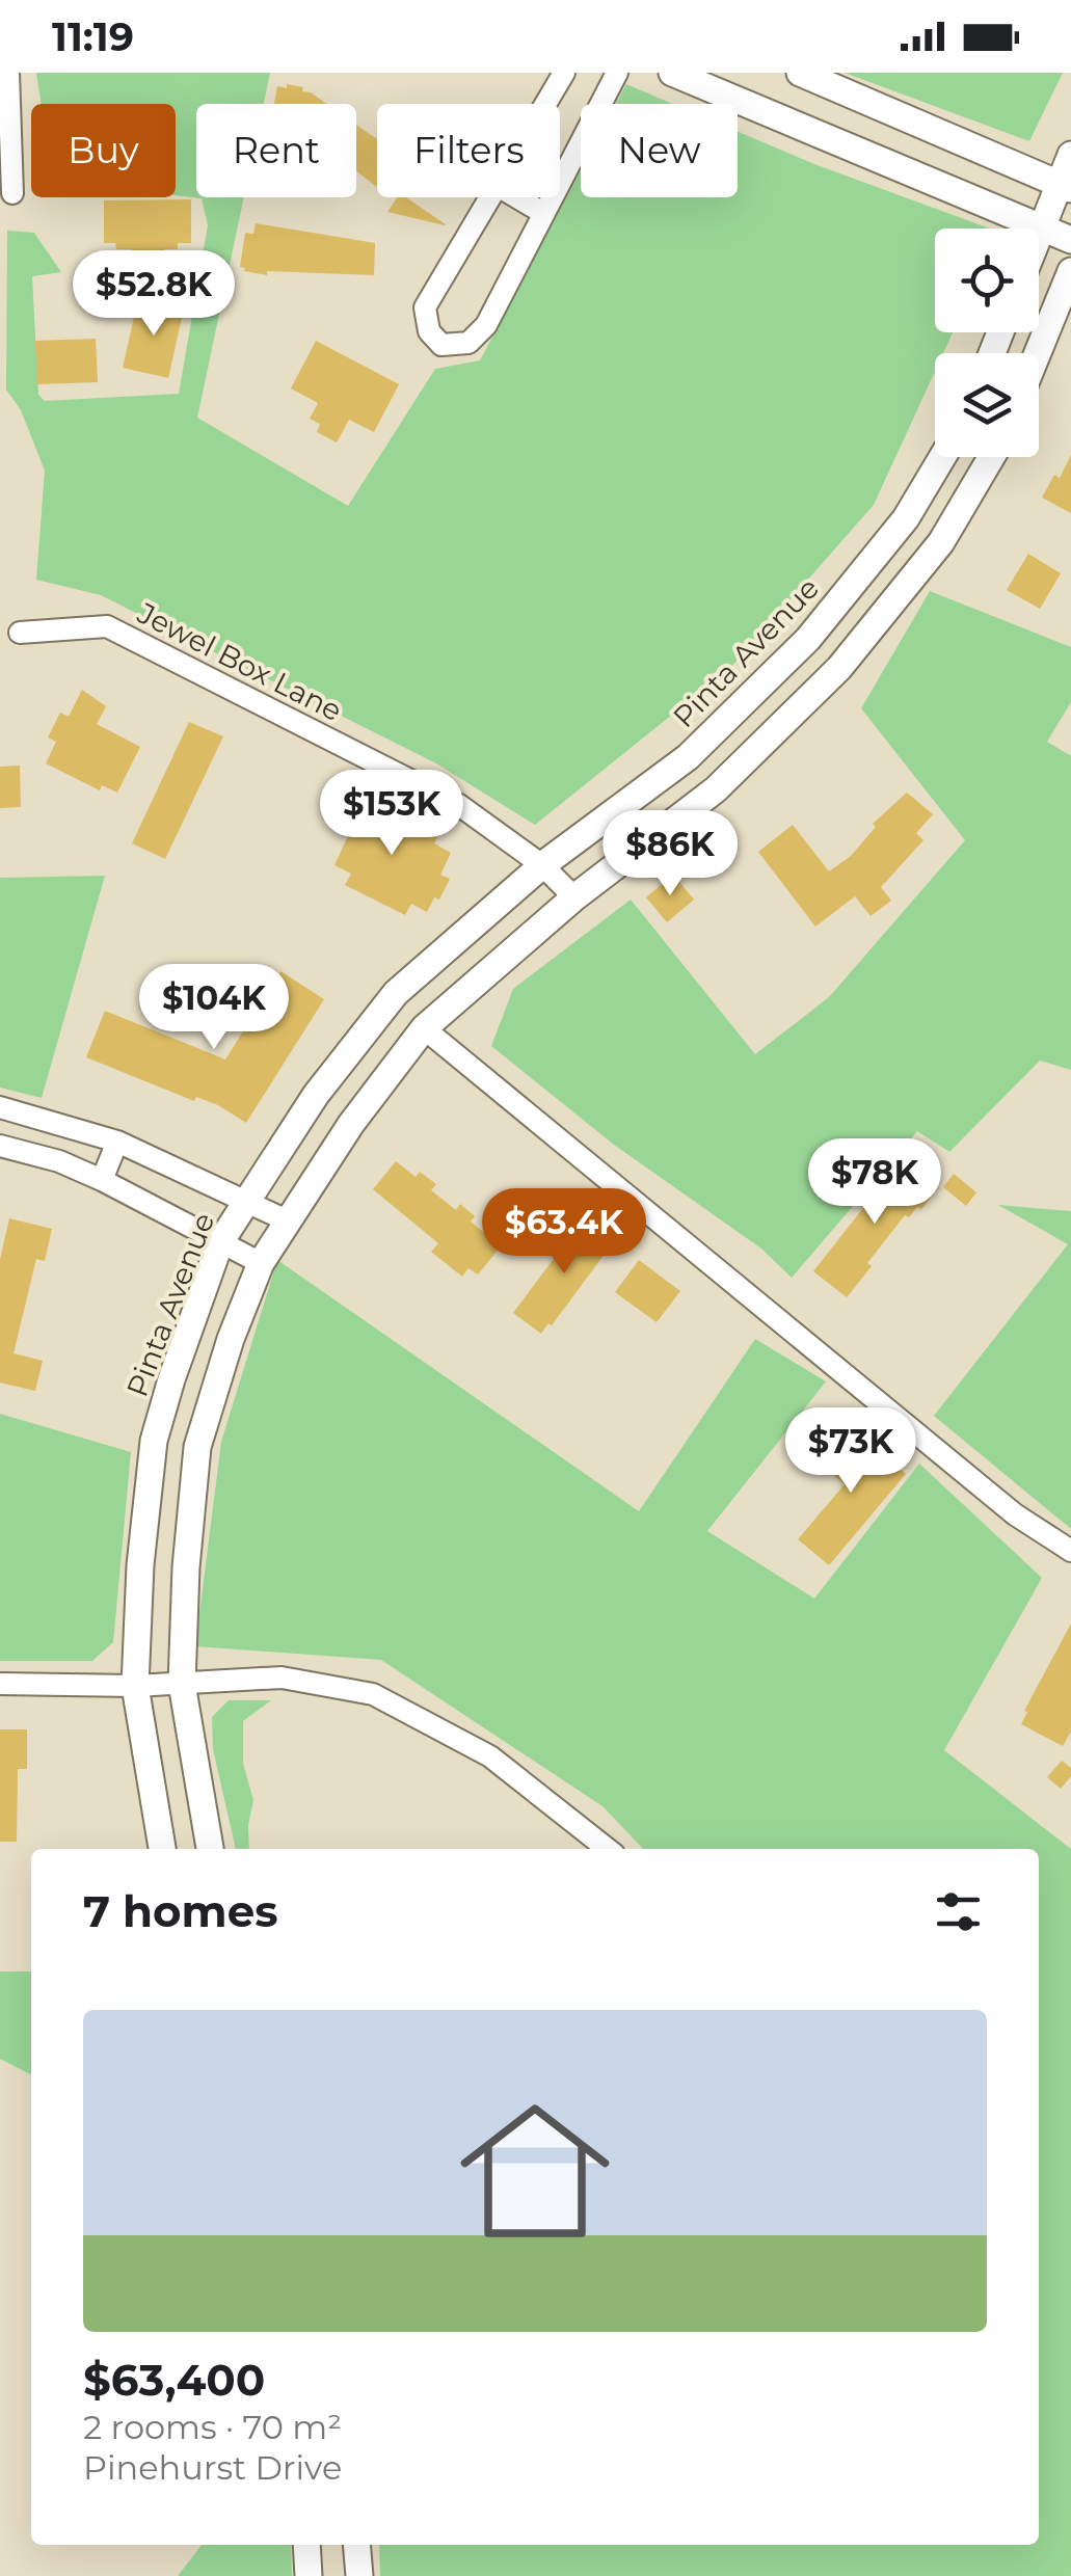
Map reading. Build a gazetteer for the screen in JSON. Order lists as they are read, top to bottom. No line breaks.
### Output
{"streets":{"street":["Pinta Avenue","Jewel Box Lane"]},"crossings":[["Pinta Avenue","Jewel Box Lane"]],"page":{"status":"11:19","chip":["Buy","Rent","Filters","New"],"price":["$52.8K","$153K","$86K","$104K","$78K","$63.4K","$73K"],"heading":"7 homes","list":[{"name":"$63,400","note":"2 rooms · 70 m² · Pinehurst Drive"}]}}
